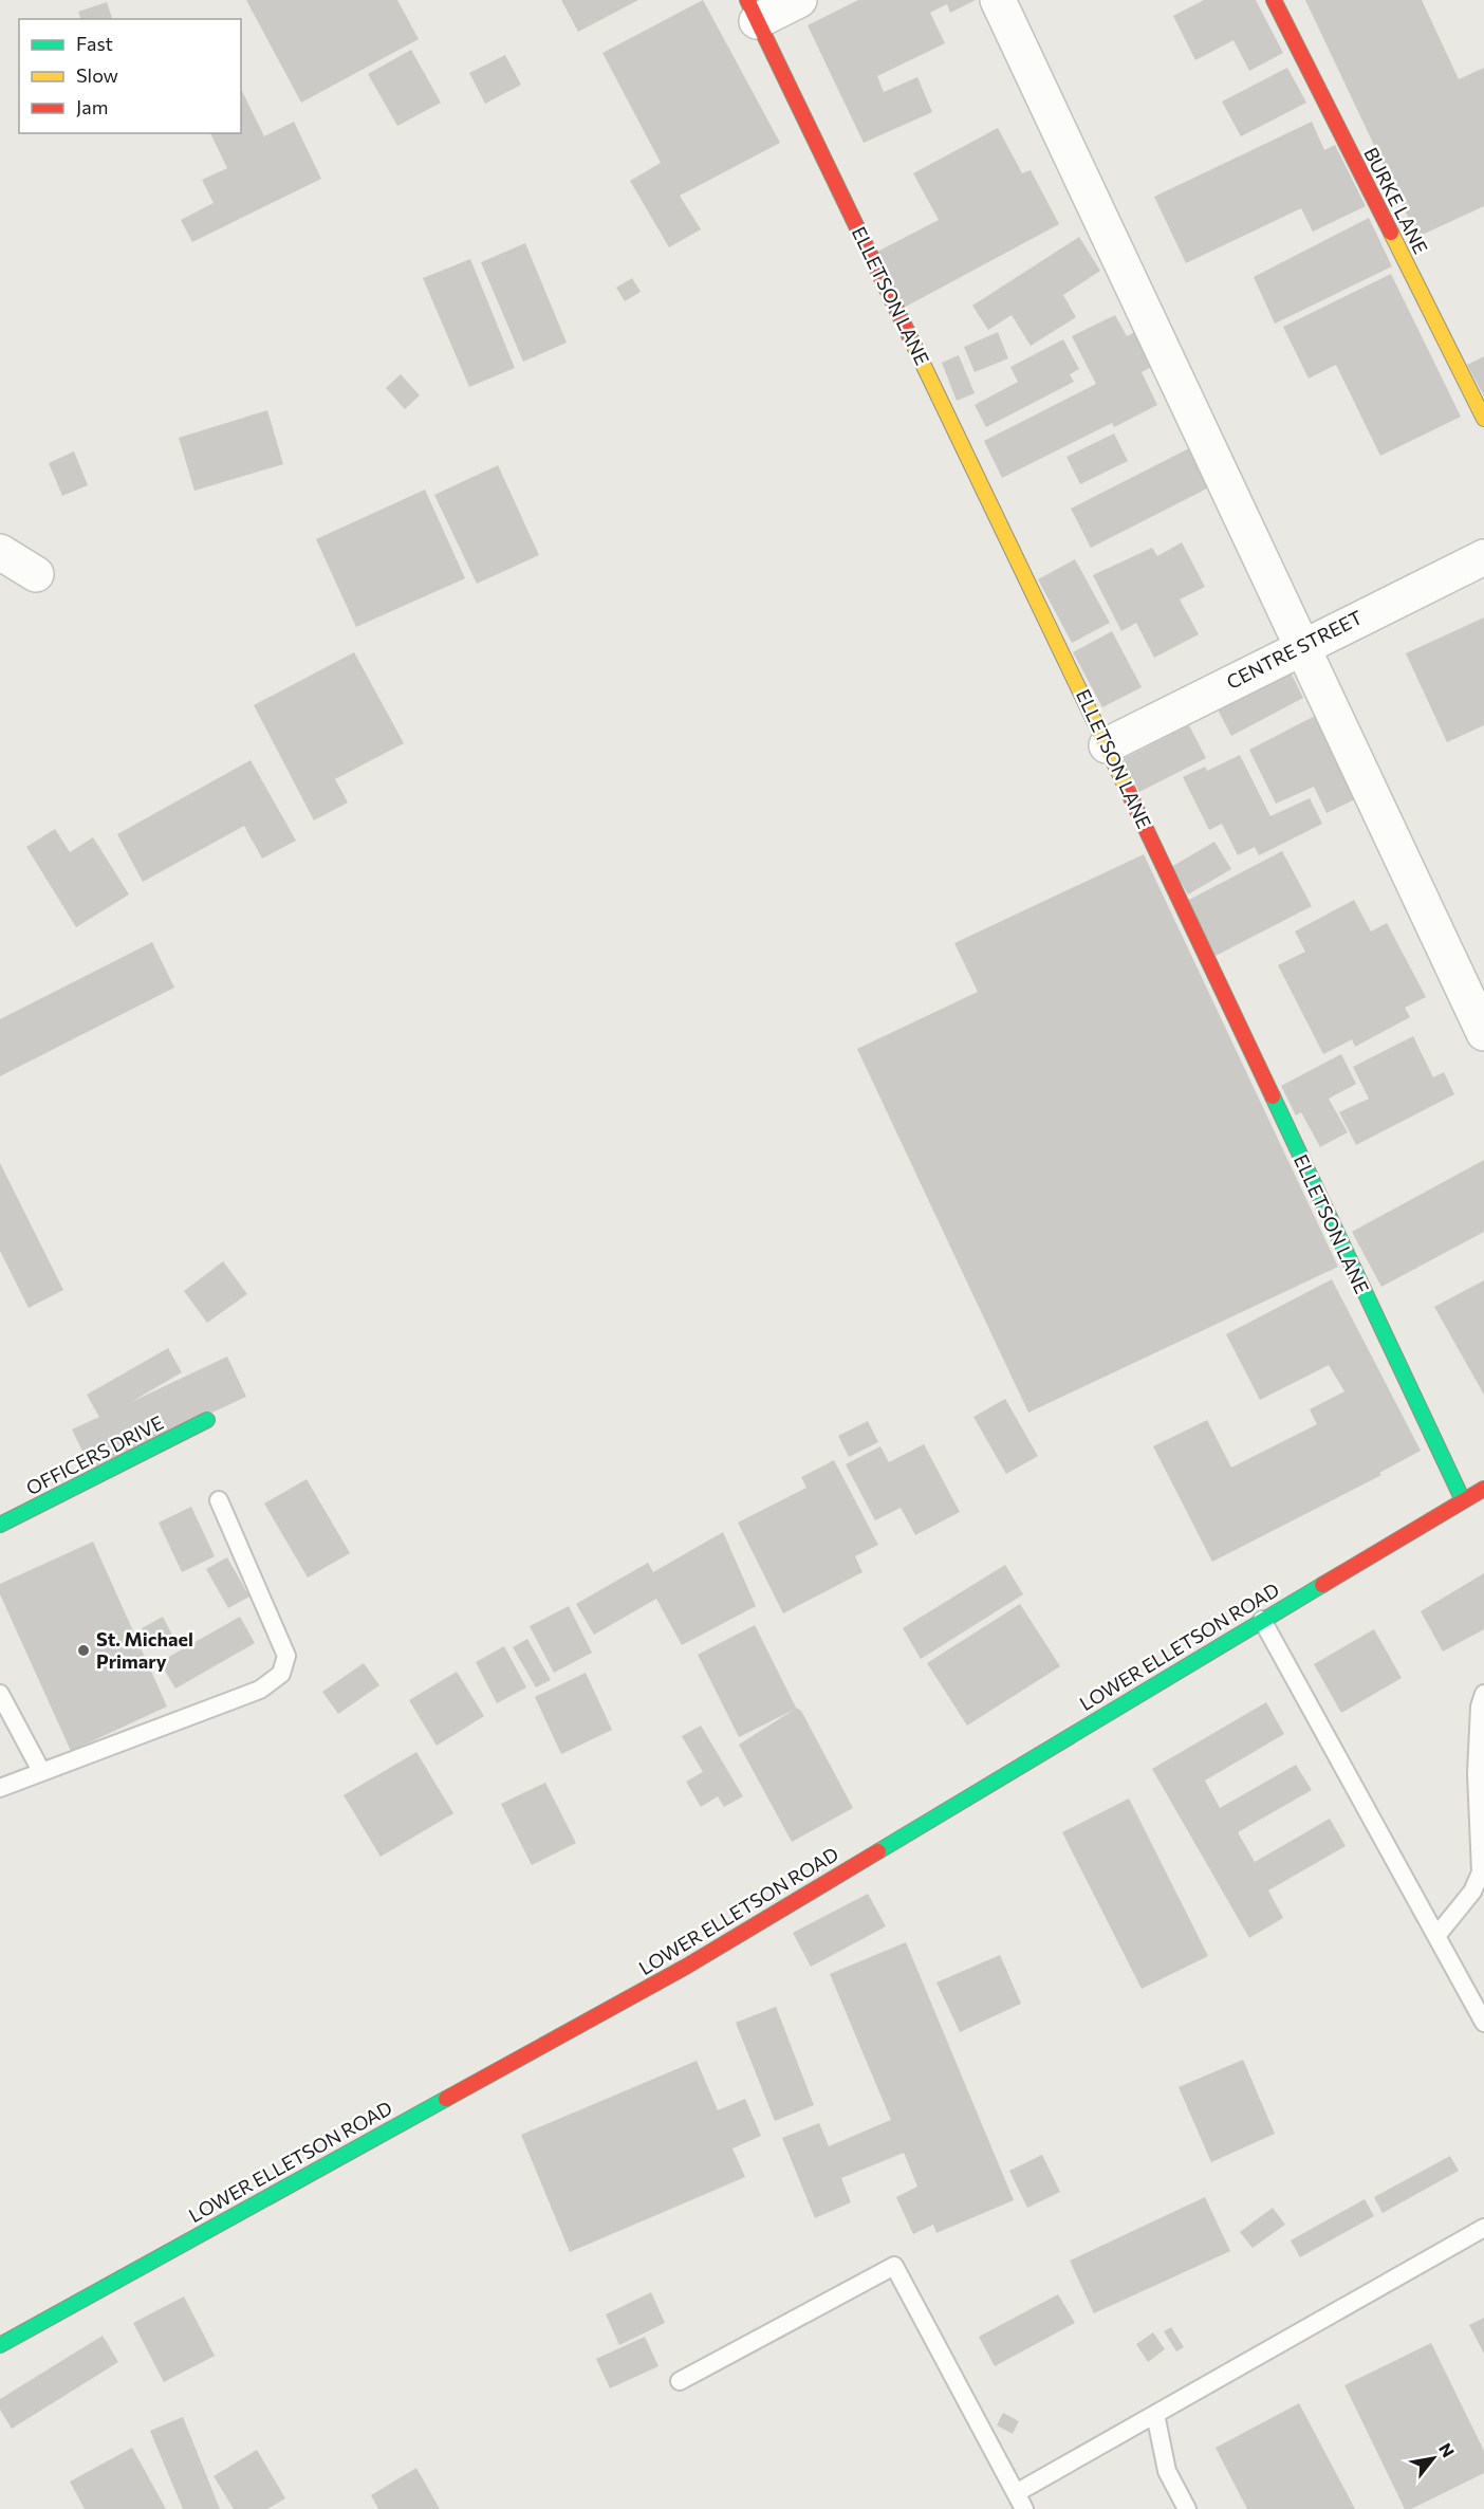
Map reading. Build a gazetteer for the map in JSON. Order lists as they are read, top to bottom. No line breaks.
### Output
{"streets":{"street":["BURKE LANE","ELLETSON LANE","CENTRE STREET","OFFICERS DRIVE","LOWER ELLETSON ROAD"]},"crossings":[["ELLETSON LANE","CENTRE STREET"],["ELLETSON LANE","LOWER ELLETSON ROAD"]],"places":["St. Michael Primary"],"legend":["Fast","Slow","Jam"],"north":"top right"}
